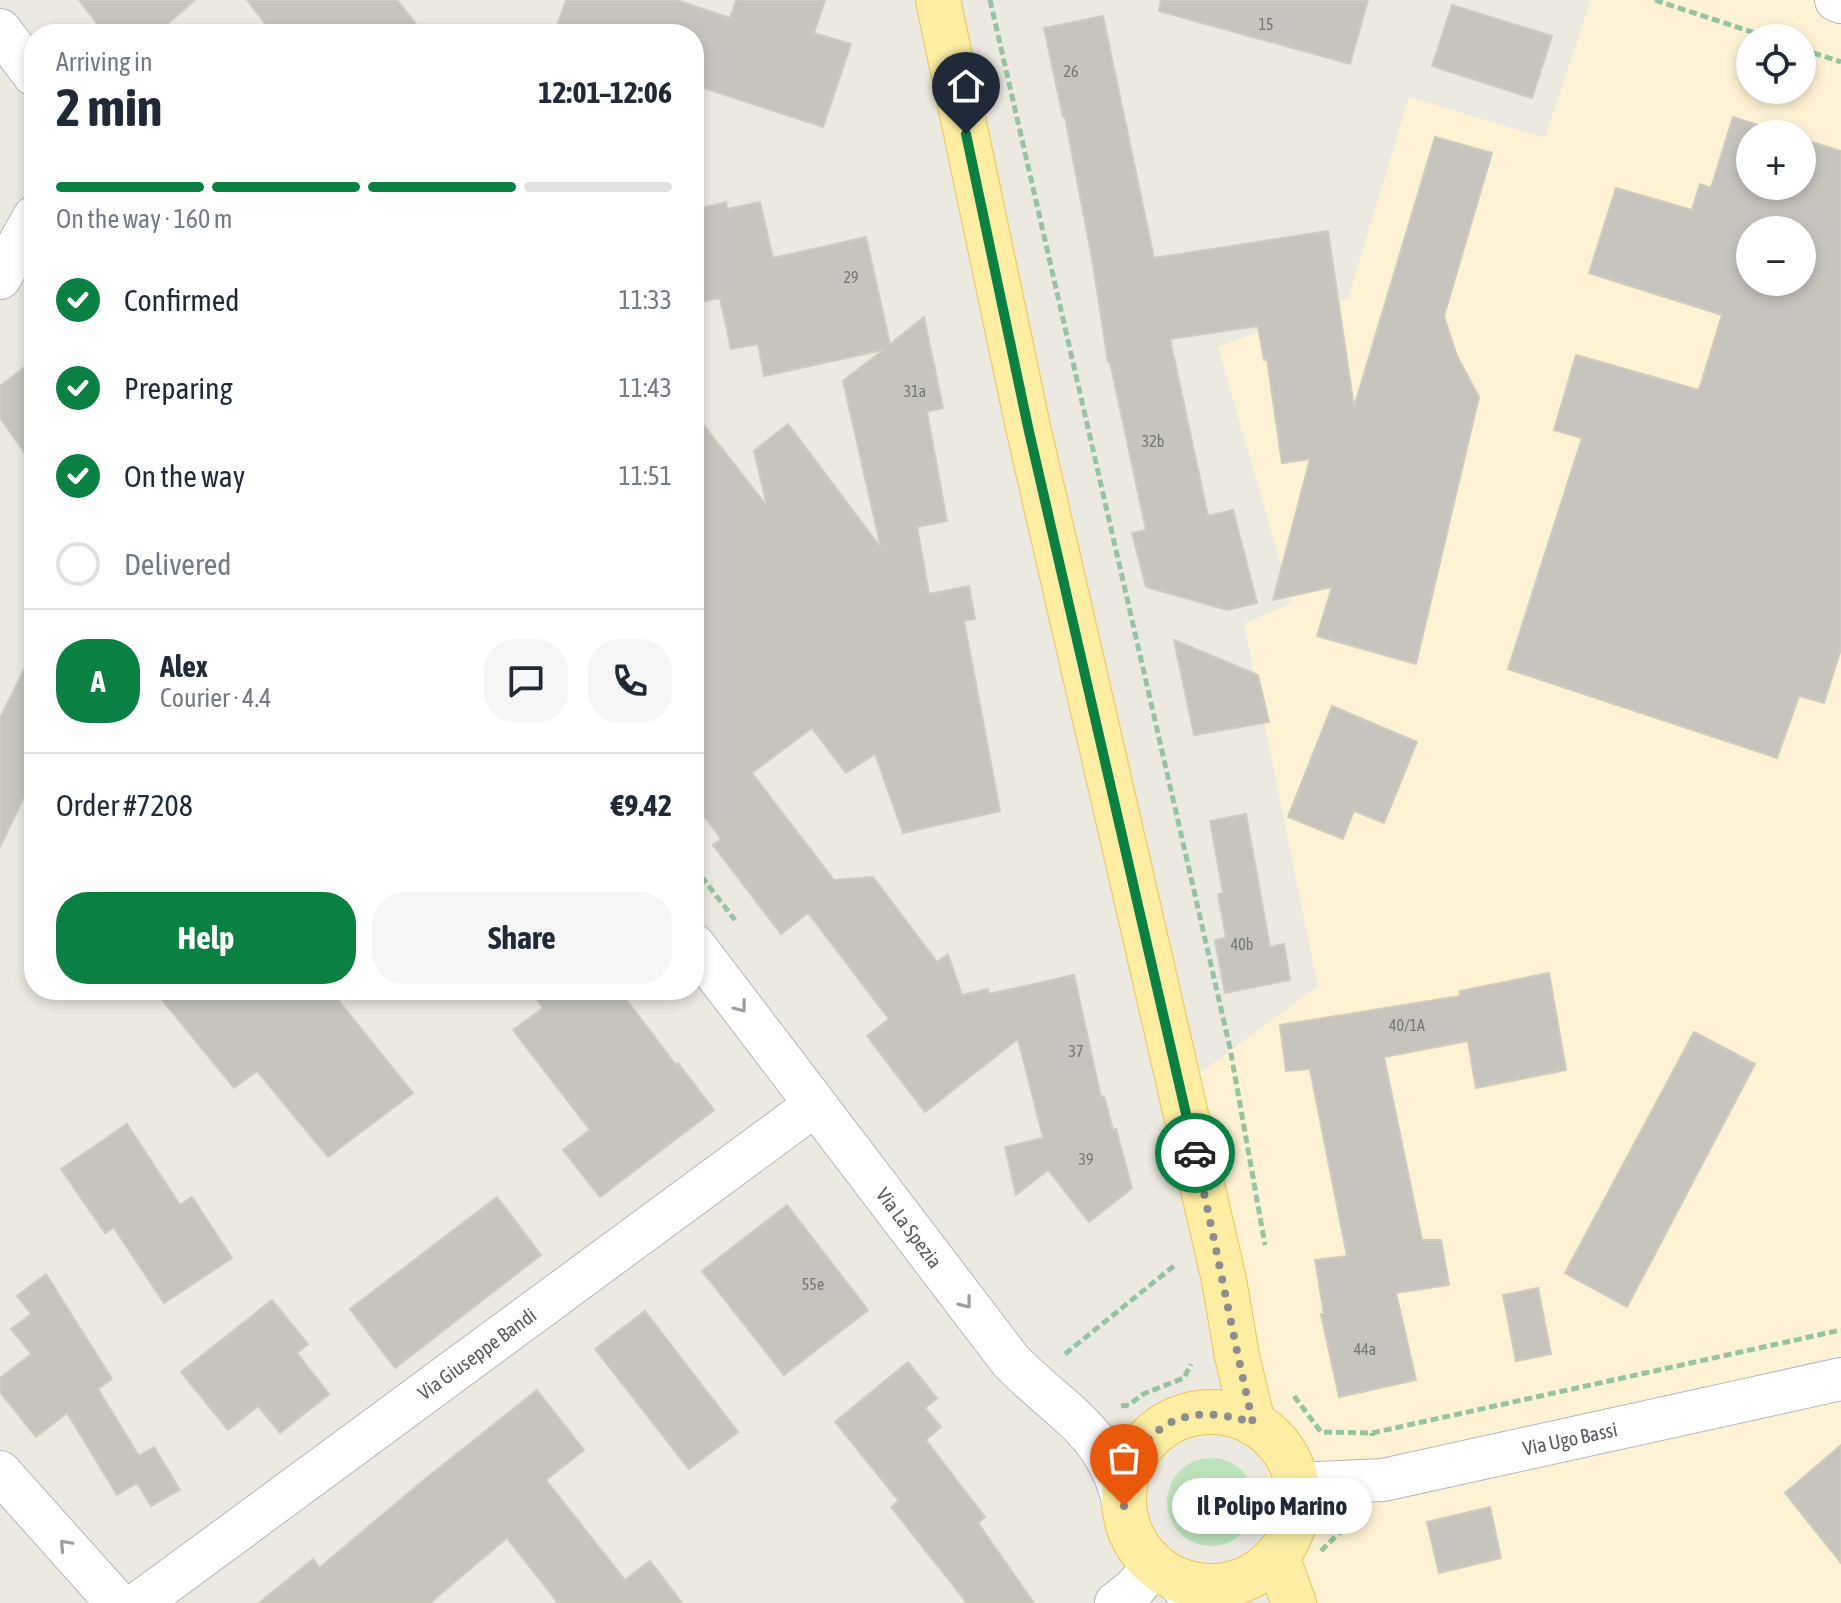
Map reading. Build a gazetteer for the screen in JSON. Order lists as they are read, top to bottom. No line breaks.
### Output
{"streets":{"main road":["Via La Spezia"],"street":["Via Giuseppe Bandi","Via Ugo Bassi"]},"crossings":[["Via La Spezia","Via Giuseppe Bandi"],["Via La Spezia","Via Ugo Bassi"]],"one_way":["Via La Spezia"],"places":["Il Polipo Marino"],"house_numbers":["15","26","29","31a","32b","40b","40/1A","37","39","55e","44a"],"page":{"map_buttons":["+","−"],"heading":["2 min","Arriving in","12:01–12:06"],"panel":["Alex","Courier · 4.4","Order #7208","€9.42"],"bar":"On the way · 160 m","list":[["Confirmed","11:33"],["Preparing","11:43"],["On the way","11:51"],"Delivered"],"round":"A","buttons":["Help","Share"],"bubble":"Il Polipo Marino"}}
